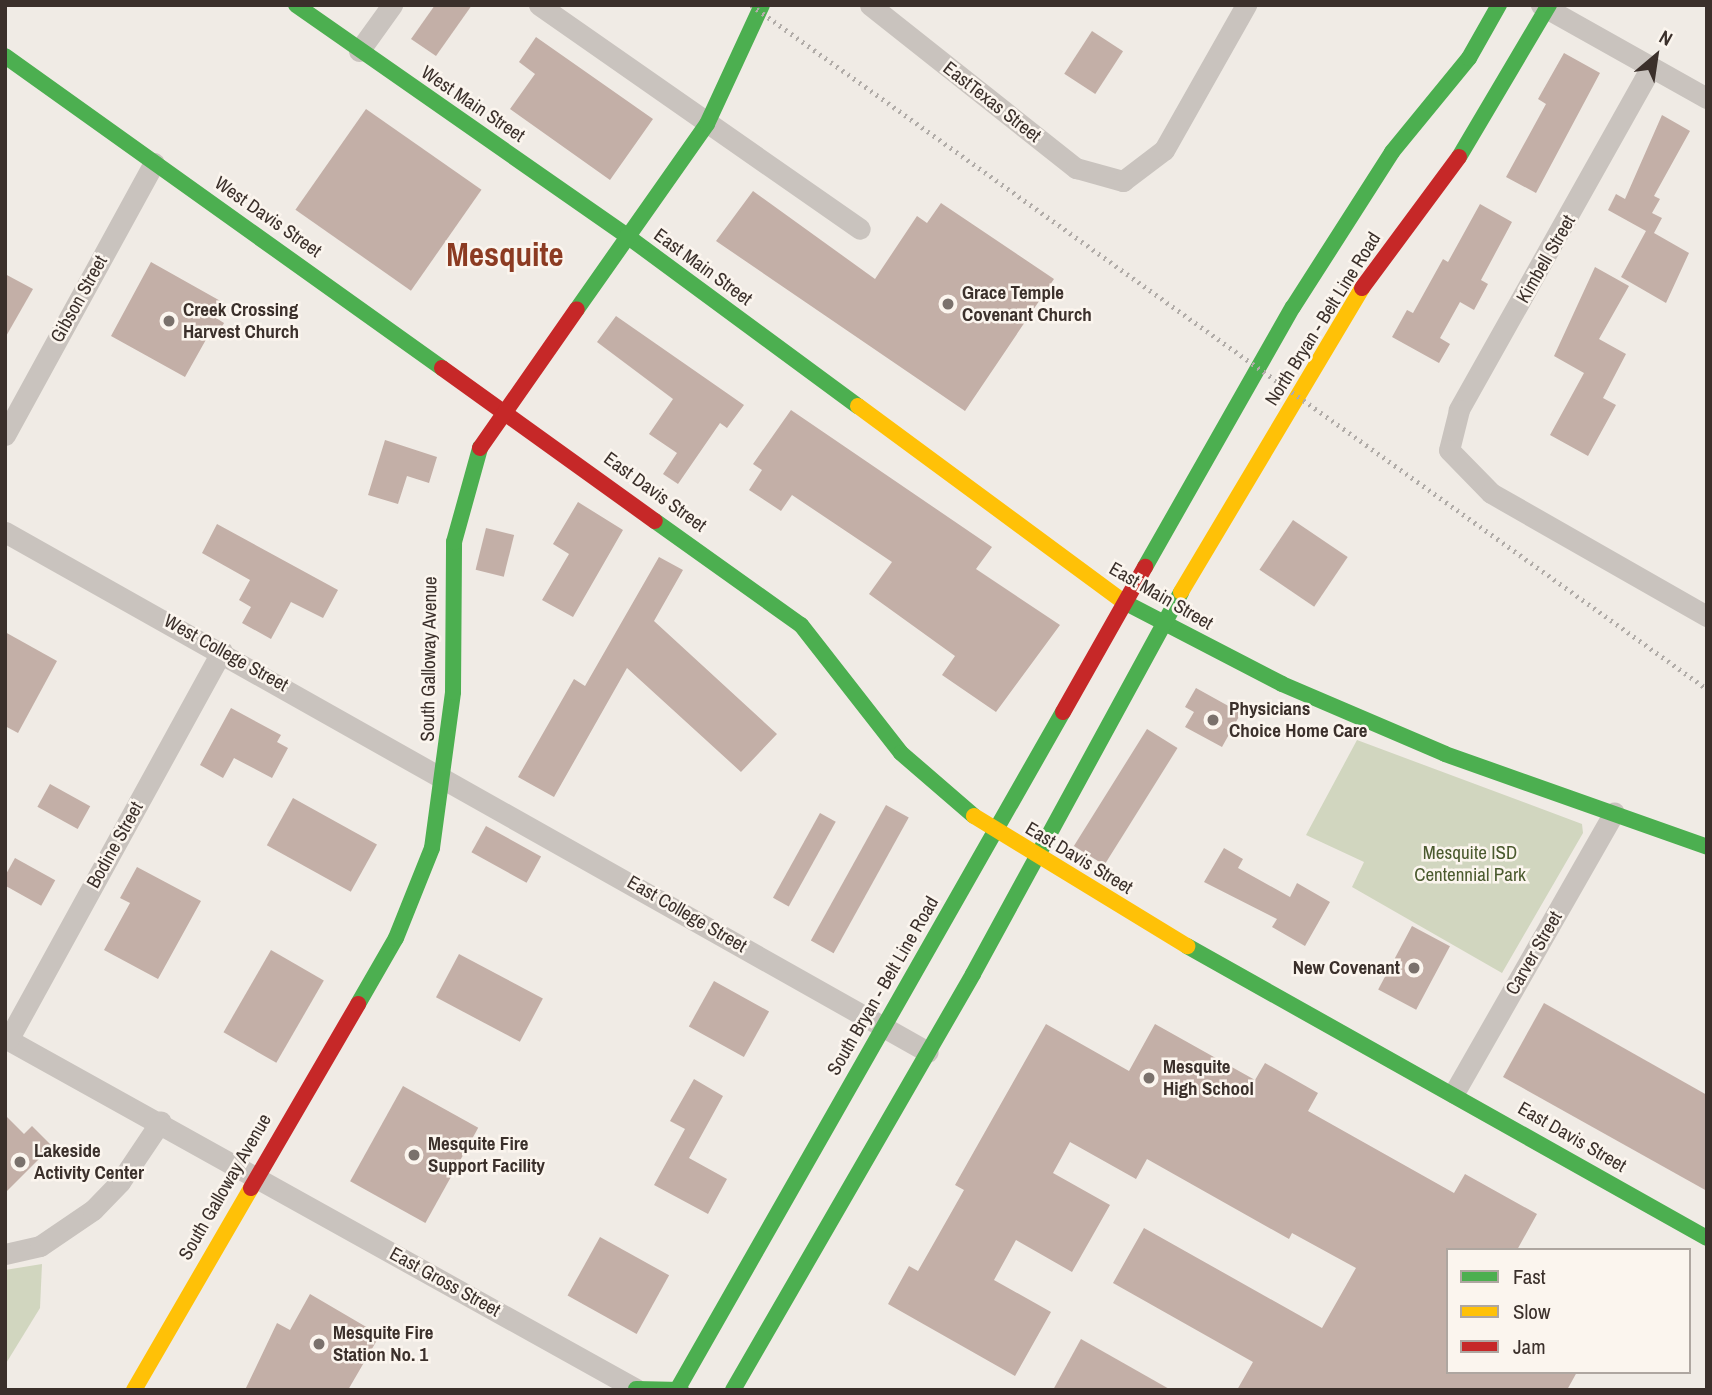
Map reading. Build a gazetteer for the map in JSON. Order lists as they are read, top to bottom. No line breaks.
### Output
{"streets":{"main road":["West Main Street","West Davis Street","East Main Street","North Bryan - Belt Line Road","East Davis Street","South Galloway Avenue","South Bryan - Belt Line Road","East Gross Street"],"street":["EastTexas Street","Kimbell Street","Gibson Street","West College Street","Bodine Street","East College Street","Carver Street"]},"crossings":[["West Main Street","East Main Street"],["West Main Street","South Galloway Avenue"],["West Davis Street","Gibson Street"],["West Davis Street","East Davis Street"],["West Davis Street","South Galloway Avenue"],["East Main Street","North Bryan - Belt Line Road"],["East Main Street","South Galloway Avenue"],["East Main Street","Carver Street"],["East Main Street","South Bryan - Belt Line Road"],["North Bryan - Belt Line Road","South Bryan - Belt Line Road"],["East Davis Street","South Galloway Avenue"],["East Davis Street","Carver Street"],["East Davis Street","South Bryan - Belt Line Road"],["West College Street","South Galloway Avenue"],["West College Street","Bodine Street"],["West College Street","East College Street"],["South Galloway Avenue","East College Street"],["South Galloway Avenue","East Gross Street"],["Bodine Street","East Gross Street"],["East College Street","South Bryan - Belt Line Road"],["South Bryan - Belt Line Road","East Gross Street"]],"districts":["Mesquite"],"parks":["Mesquite ISD Centennial Park"],"places":["Grace Temple Covenant Church","Creek Crossing Harvest Church","Physicians Choice Home Care","New Covenant","Mesquite High School","Mesquite Fire Support Facility","Lakeside Activity Center","Mesquite Fire Station No. 1"],"legend":["Fast","Slow","Jam"],"north":"top right"}
